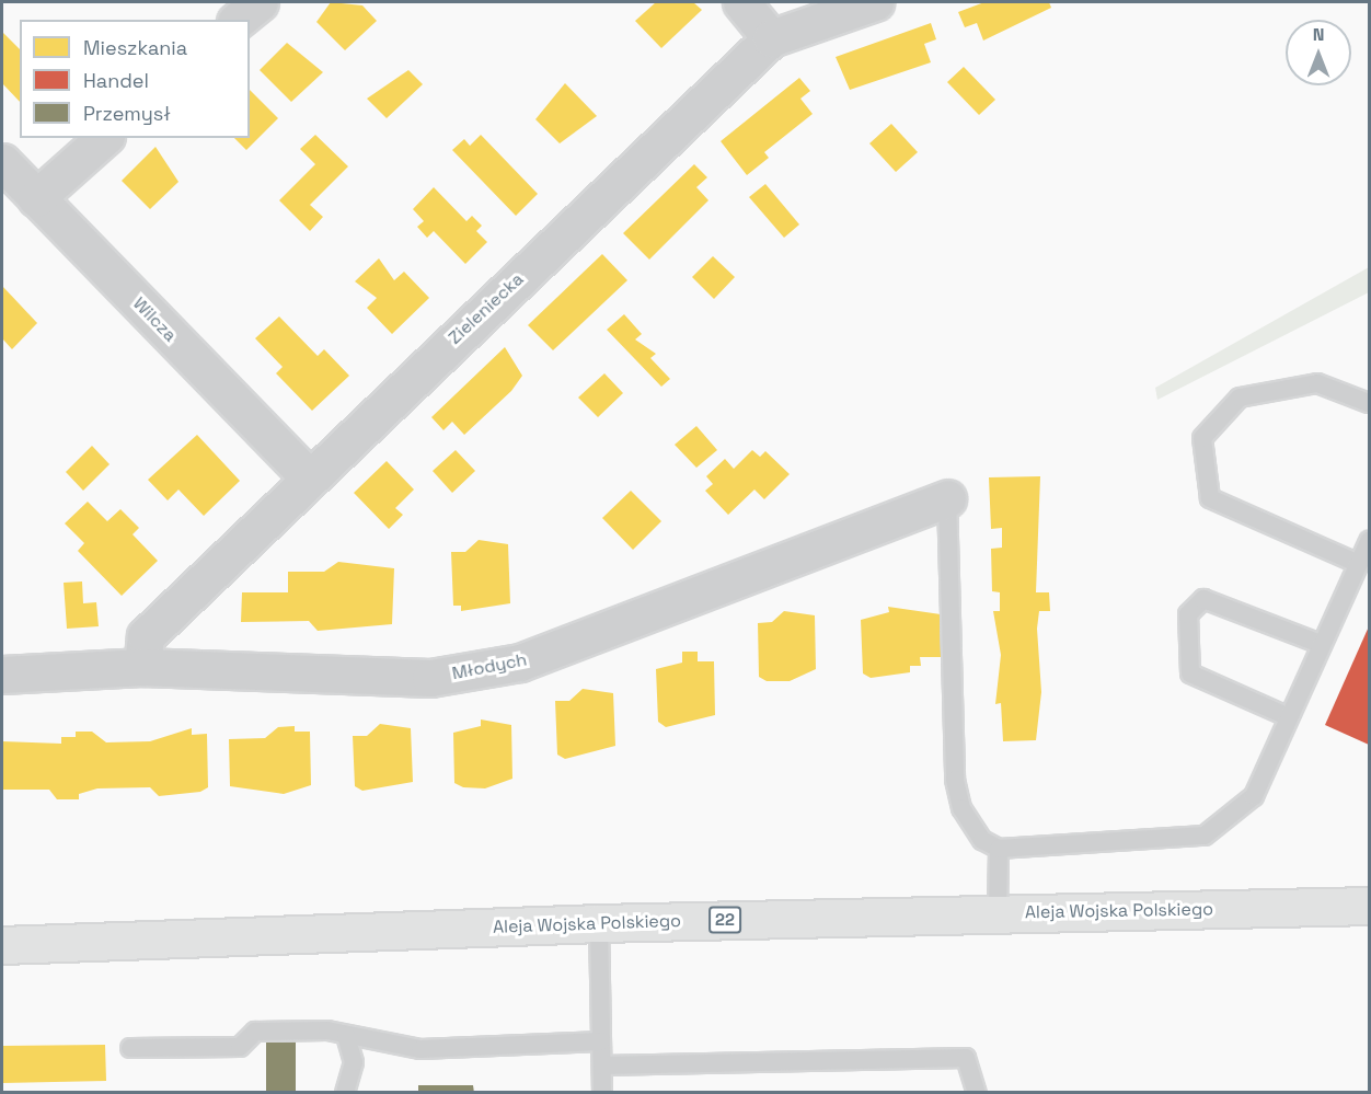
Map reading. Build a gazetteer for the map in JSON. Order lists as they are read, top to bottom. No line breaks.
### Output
{"streets":{"main road":["Aleja Wojska Polskiego","22"],"street":["Zieleniecka","Wilcza","Młodych"]},"crossings":[["Zieleniecka","Wilcza"],["Zieleniecka","Młodych"]],"legend":["Mieszkania","Handel","Przemysł"],"north":"top"}
